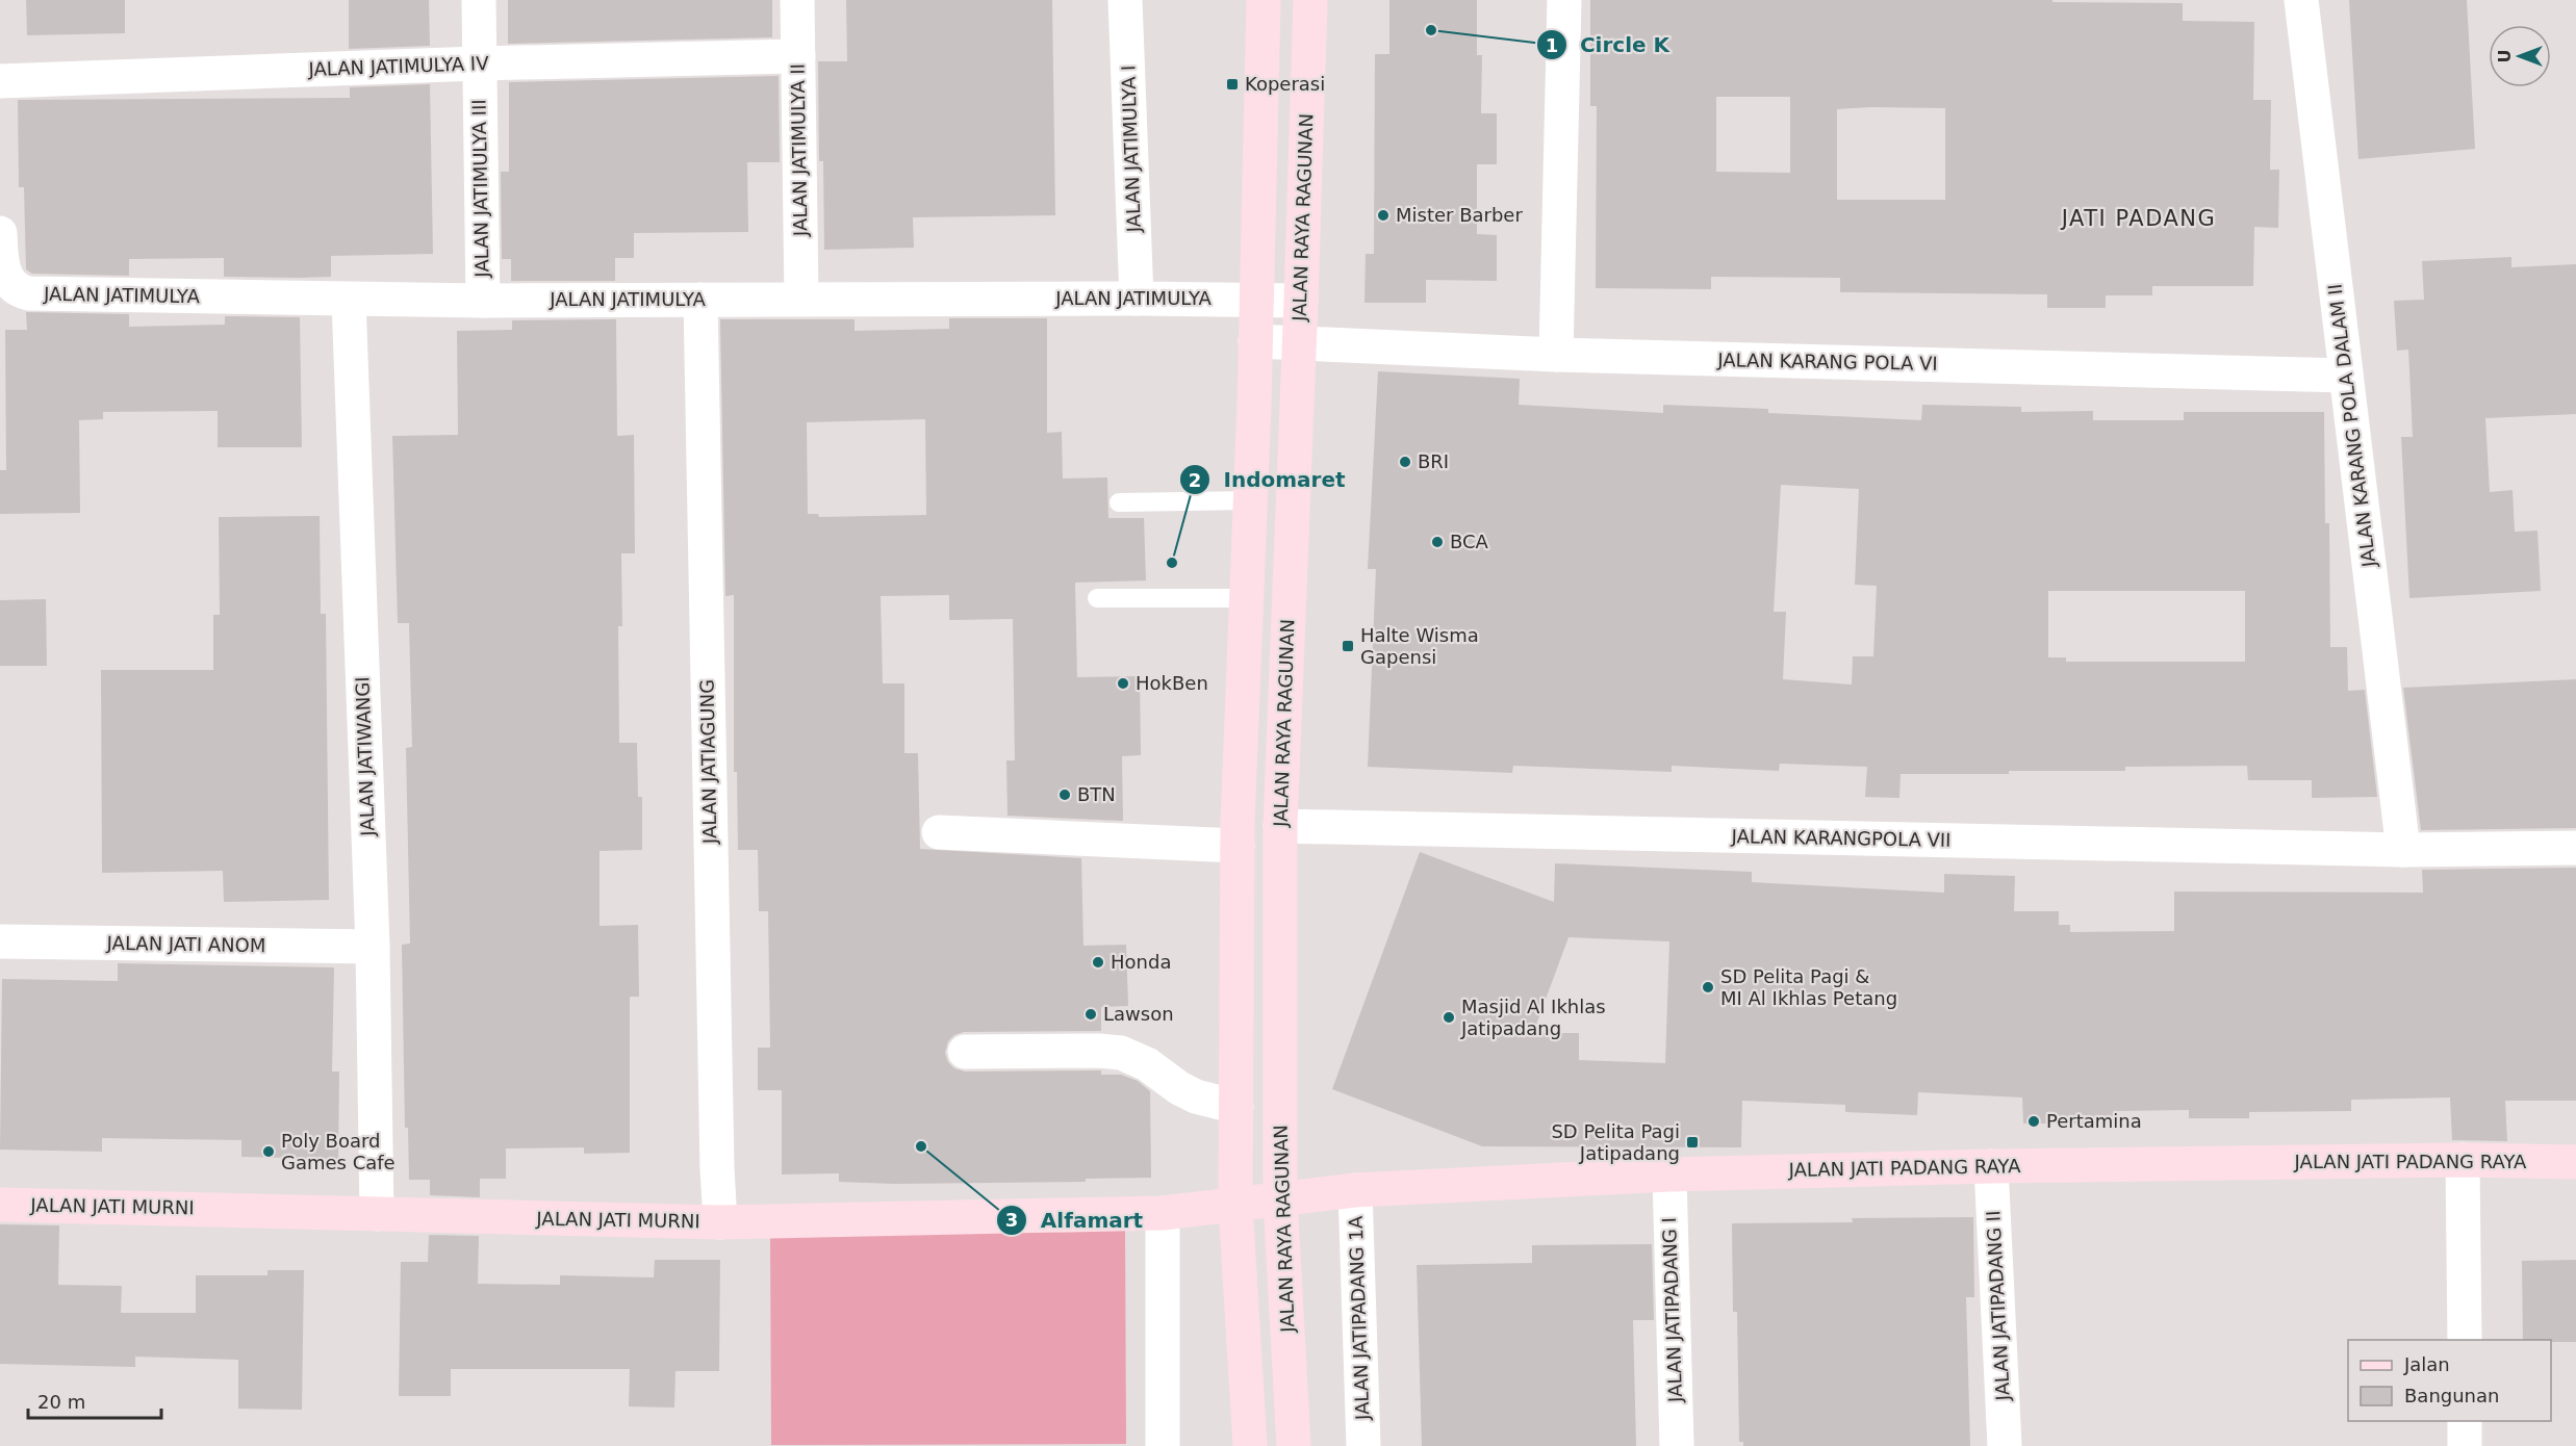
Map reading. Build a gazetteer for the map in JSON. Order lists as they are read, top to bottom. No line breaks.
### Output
{"streets":{"main road":["JALAN RAYA RAGUNAN","JALAN JATI PADANG RAYA","JALAN JATI MURNI"],"street":["JALAN JATIMULYA IV","JALAN JATIMULYA I","JALAN JATIMULYA II","JALAN JATIMULYA III","JALAN JATIMULYA","JALAN KARANG POLA VI","JALAN KARANG POLA DALAM II","JALAN JATIWANGI","JALAN JATIAGUNG","JALAN KARANGPOLA VII","JALAN JATI ANOM","JALAN JATIPADANG II","JALAN JATIPADANG I","JALAN JATIPADANG 1A"]},"crossings":[["JALAN JATIMULYA IV","JALAN JATIMULYA II"],["JALAN JATIMULYA IV","JALAN JATIMULYA III"],["JALAN JATIMULYA I","JALAN JATIMULYA"],["JALAN JATIMULYA II","JALAN JATIMULYA"],["JALAN JATIMULYA III","JALAN JATIMULYA"],["JALAN RAYA RAGUNAN","JALAN JATIMULYA"],["JALAN RAYA RAGUNAN","JALAN KARANG POLA VI"],["JALAN RAYA RAGUNAN","JALAN KARANGPOLA VII"],["JALAN RAYA RAGUNAN","JALAN JATI PADANG RAYA"],["JALAN JATIMULYA","JALAN JATIWANGI"],["JALAN JATIMULYA","JALAN JATIAGUNG"],["JALAN KARANG POLA VI","JALAN KARANG POLA DALAM II"],["JALAN KARANG POLA DALAM II","JALAN KARANGPOLA VII"],["JALAN JATIWANGI","JALAN JATI ANOM"],["JALAN JATIWANGI","JALAN JATI MURNI"],["JALAN JATIAGUNG","JALAN JATI MURNI"],["JALAN JATI PADANG RAYA","JALAN JATI MURNI"],["JALAN JATI PADANG RAYA","JALAN JATIPADANG II"],["JALAN JATI PADANG RAYA","JALAN JATIPADANG I"],["JALAN JATI PADANG RAYA","JALAN JATIPADANG 1A"]],"districts":["JATI PADANG"],"places":{"other":["Circle K","Mister Barber","BRI","BCA","Indomaret","HokBen","BTN","Honda","SD Pelita Pagi & MI Al Ikhlas Petang","Lawson","Masjid Al Ikhlas Jatipadang","Pertamina","Alfamart","Poly Board Games Cafe"],"transit":["Koperasi","Halte Wisma Gapensi","SD Pelita Pagi Jatipadang"]},"legend":["Jalan","Bangunan"],"scale_bar":"20 m","north":"left"}
